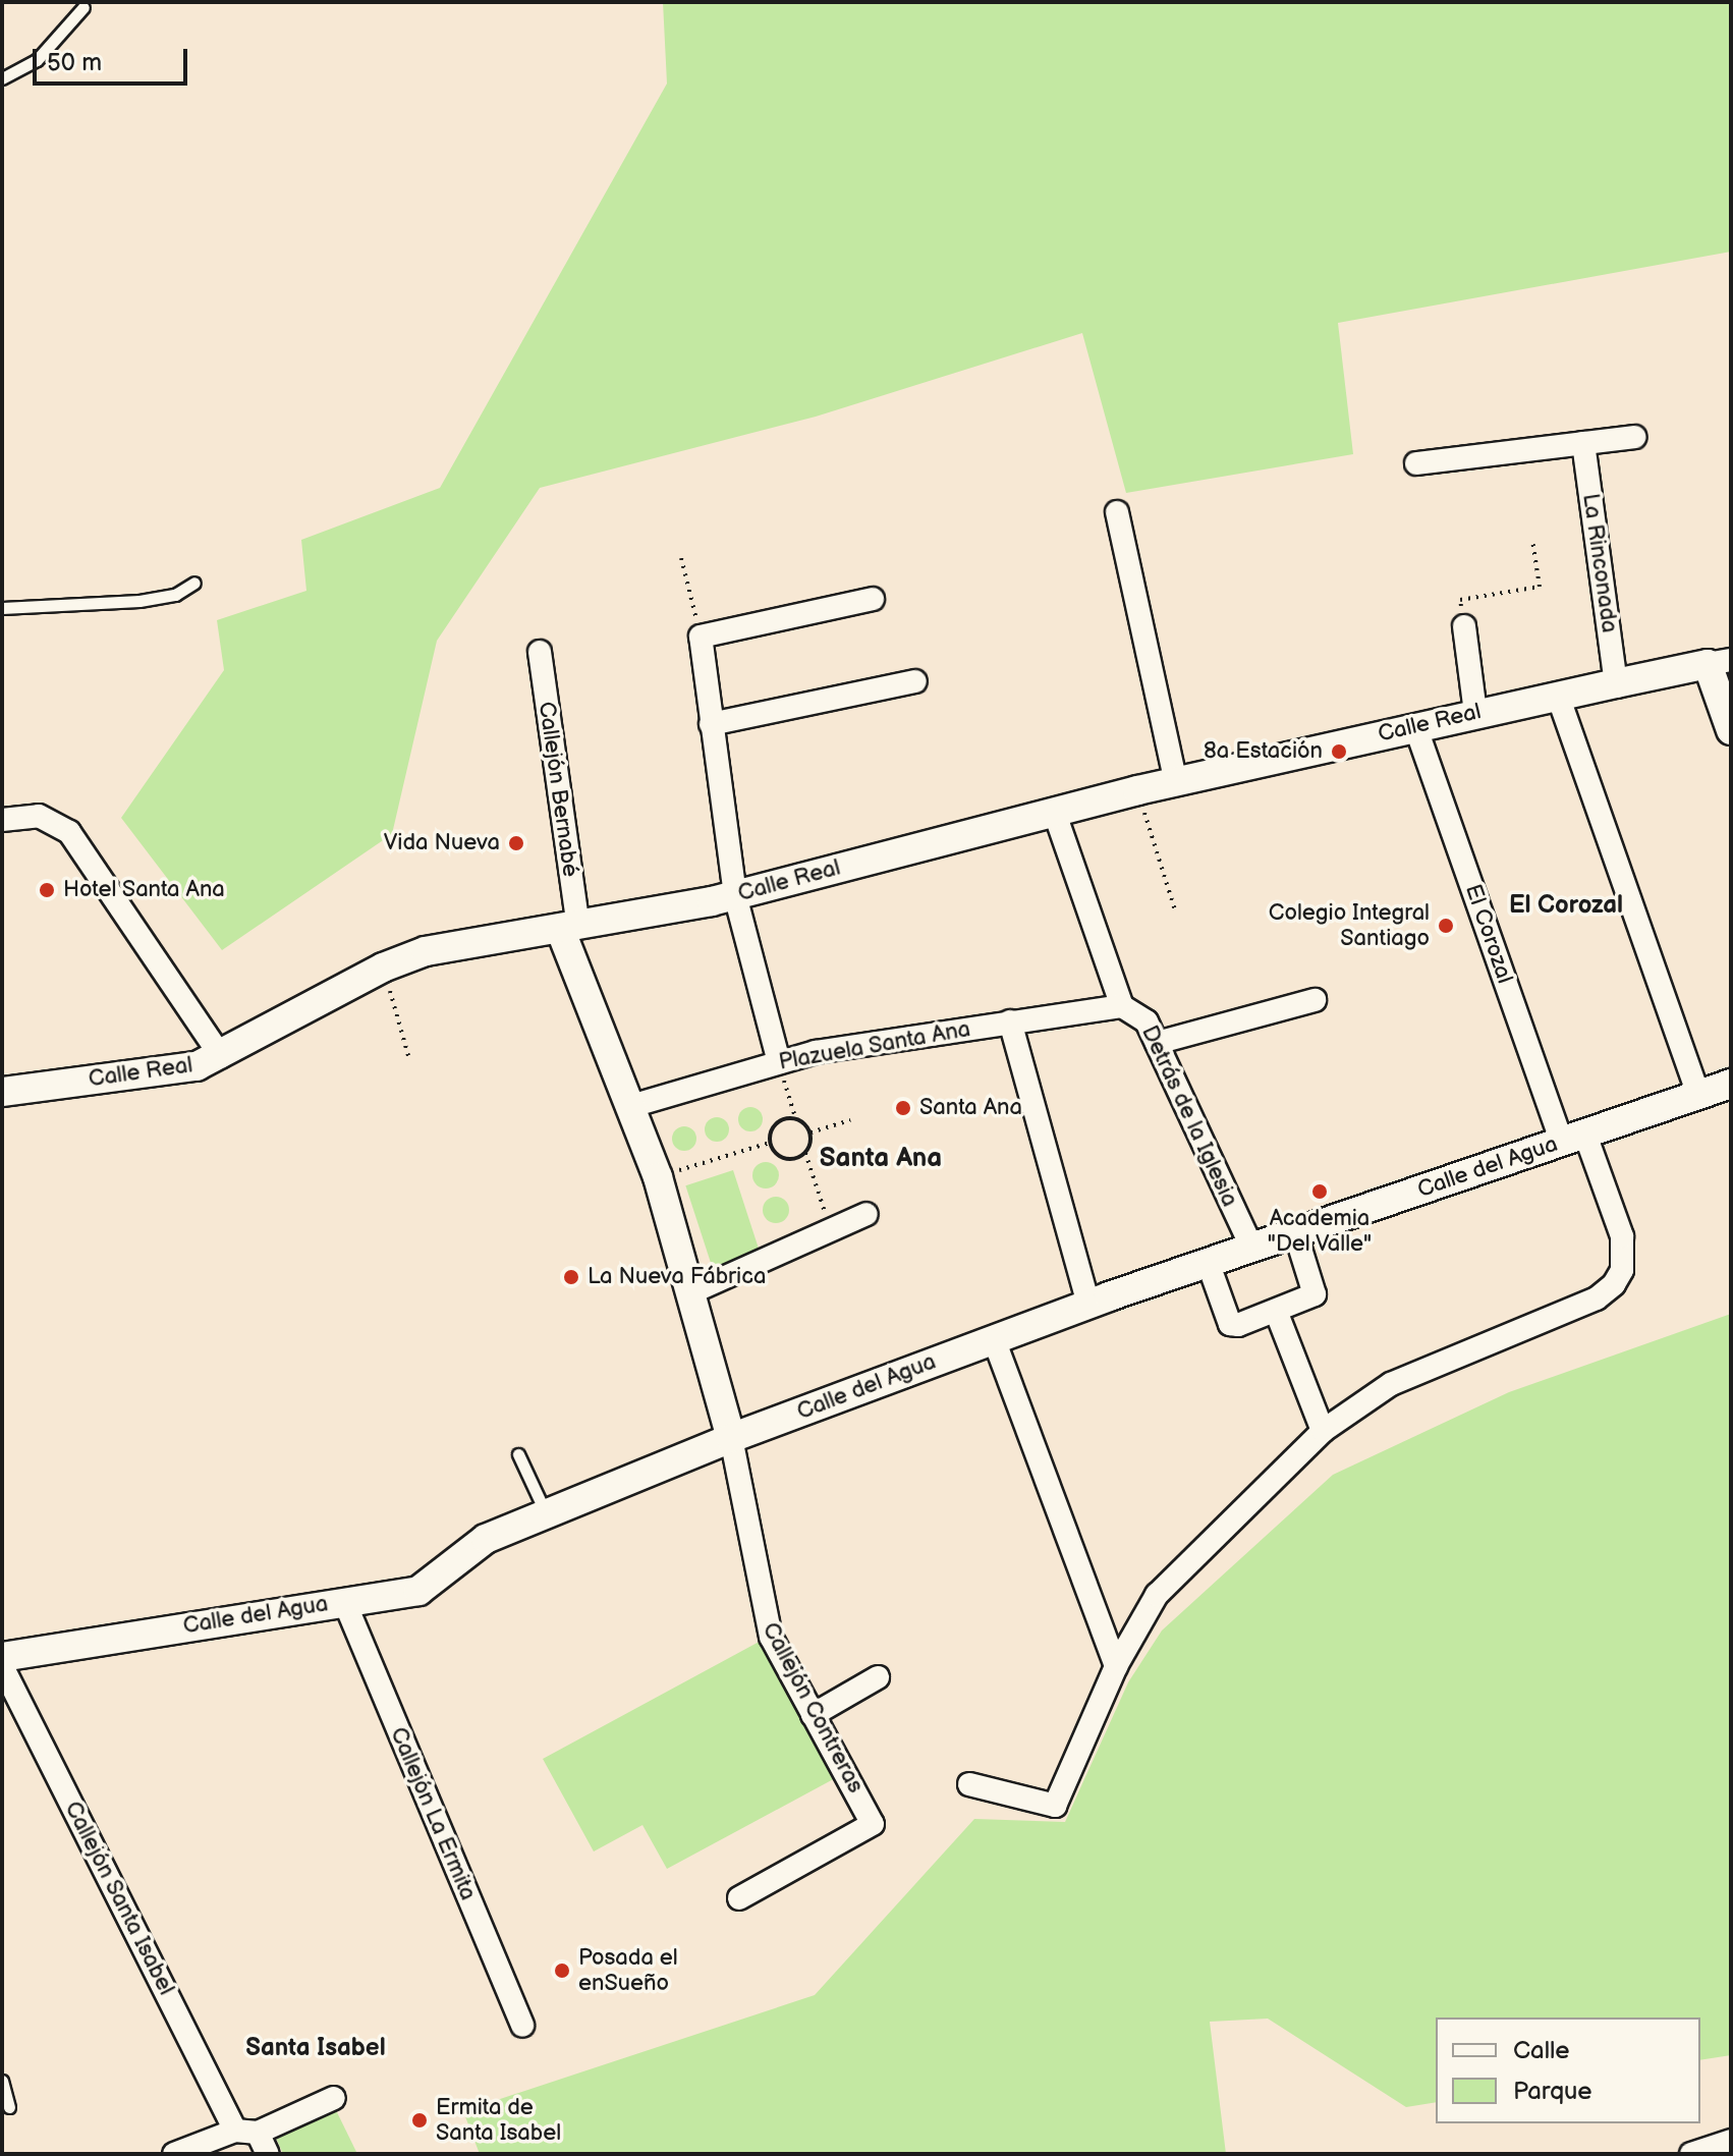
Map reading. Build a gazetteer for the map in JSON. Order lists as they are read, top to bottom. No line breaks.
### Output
{"streets":{"street":["La Rinconada","Calle Real","Callejón Bernabé","El Corozal","Plazuela Santa Ana","Detrás de la Iglesia","Calle del Agua","Callejón Contreras","Callejón La Ermita","Callejón Santa Isabel"]},"crossings":[["La Rinconada","Calle Real"],["Calle Real","Callejón Bernabé"],["Calle Real","El Corozal"],["Calle Real","Detrás de la Iglesia"],["El Corozal","Calle del Agua"],["Plazuela Santa Ana","Detrás de la Iglesia"],["Detrás de la Iglesia","Calle del Agua"],["Calle del Agua","Callejón Contreras"],["Calle del Agua","Callejón La Ermita"]],"districts":["El Corozal","Santa Ana","Santa Isabel"],"places":["8a Estación","Vida Nueva","Hotel Santa Ana","Colegio Integral Santiago","Santa Ana","Academia \"Del Valle\"","La Nueva Fábrica","Posada el enSueño","Ermita de Santa Isabel"],"legend":["Calle","Parque"],"scale_bar":"50 m"}
